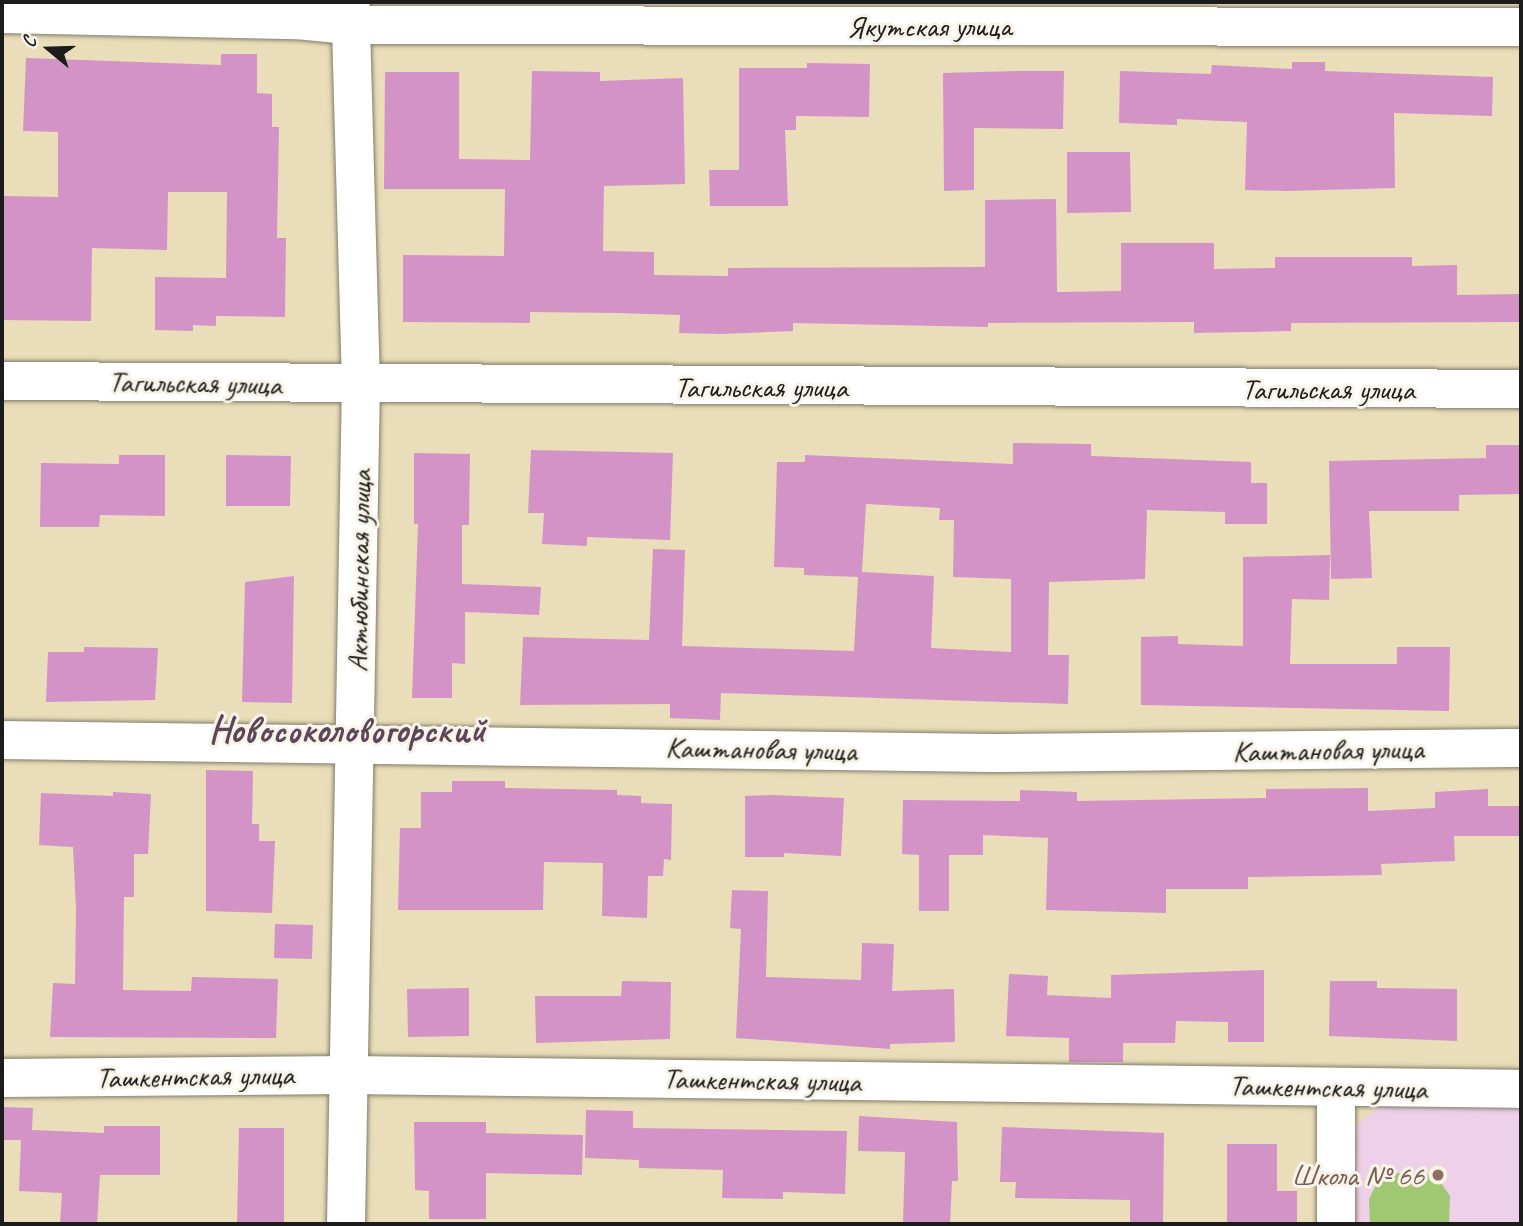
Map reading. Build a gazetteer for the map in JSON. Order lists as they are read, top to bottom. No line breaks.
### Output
{"streets":{"street":["Якутская улица","Тагильская улица","Актюбинская улица","Каштановая улица","Ташкентская улица"]},"crossings":[["Якутская улица","Актюбинская улица"],["Тагильская улица","Актюбинская улица"],["Актюбинская улица","Каштановая улица"],["Актюбинская улица","Ташкентская улица"]],"districts":["Новосоколовогорский"],"places":["Школа № 66"],"north":"left"}
